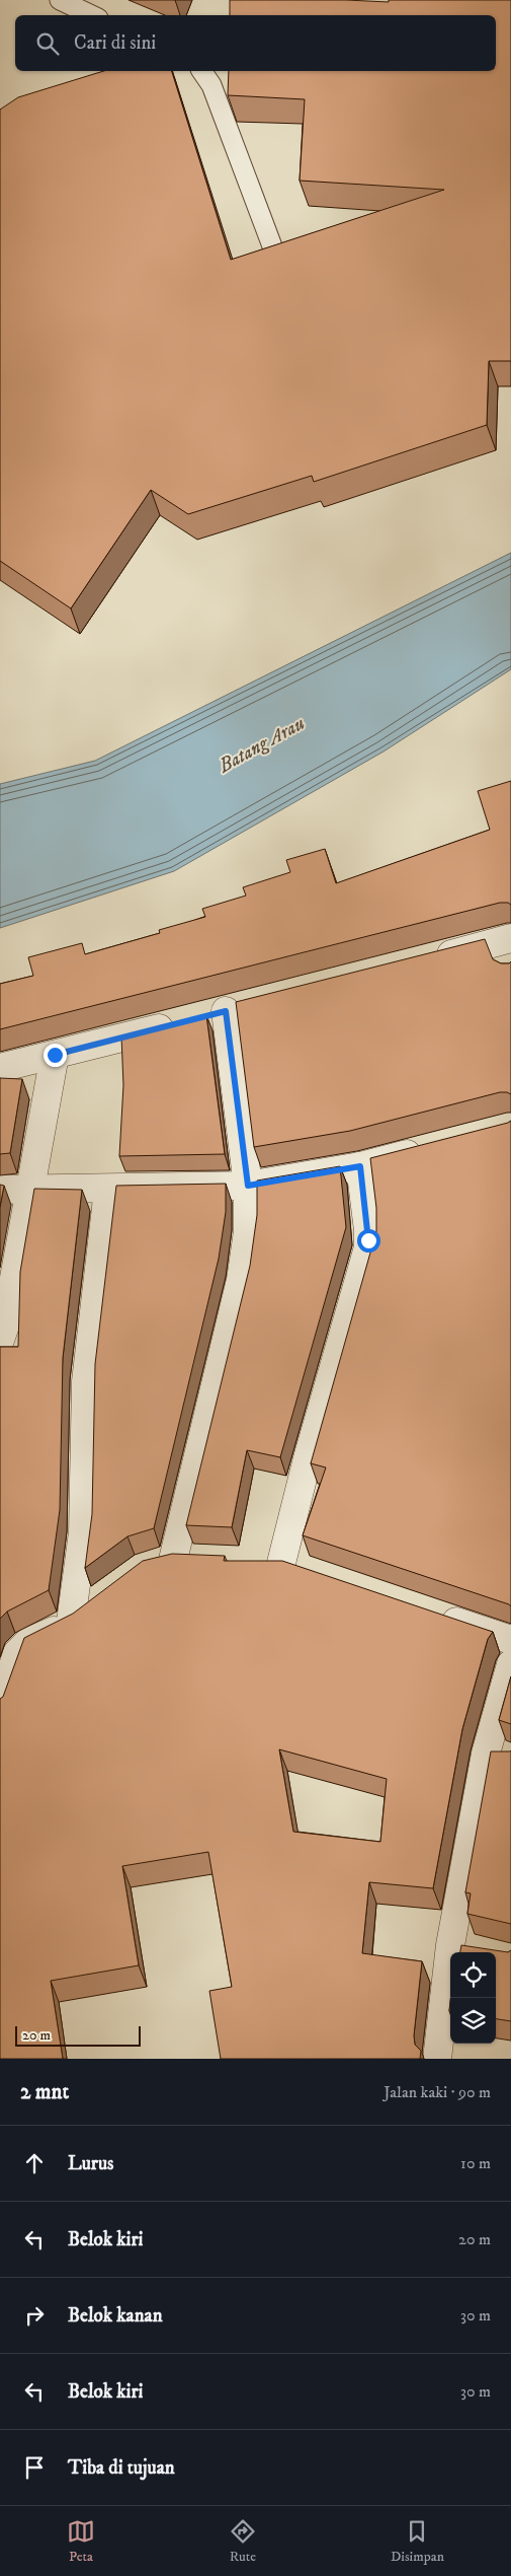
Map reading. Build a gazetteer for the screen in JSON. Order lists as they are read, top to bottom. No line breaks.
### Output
{"water":["Batang Arau"],"scale_bar":"20 m","page":{"search":"Cari di sini","scale":"20 m","heading":["2 mnt","Jalan kaki · 90 m"],"list":[["Lurus","10 m"],["Belok kiri","20 m"],["Belok kanan","30 m"],["Belok kiri","30 m"],"Tiba di tujuan"],"nav":["Peta","Rute","Disimpan"]}}
